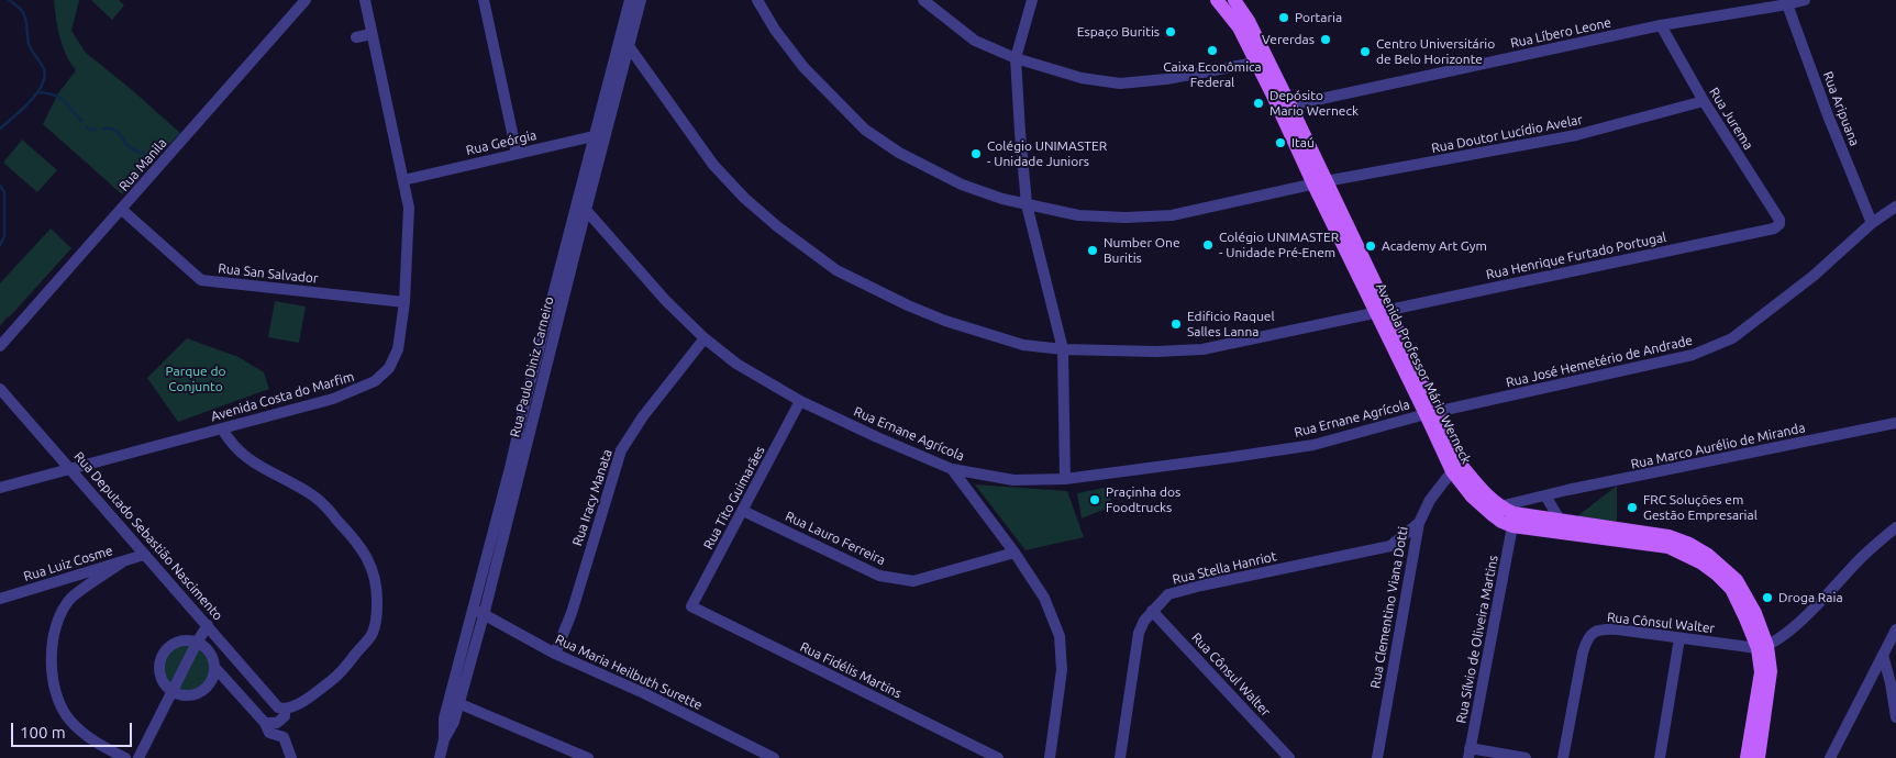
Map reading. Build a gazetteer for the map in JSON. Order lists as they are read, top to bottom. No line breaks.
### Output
{"streets":{"main road":["Avenida Professor Mário Werneck"],"street":["Rua Líbero Leone","Rua Aripuana","Rua Jurema","Rua Doutor Lucídio Avelar","Rua Geórgia","Rua Manila","Rua Henrique Furtado Portugal","Rua San Salvador","Rua José Hemetério de Andrade","Rua Paulo Diniz Carneiro","Avenida Costa do Marfim","Rua Ernane Agrícola","Rua Marco Aurélio de Miranda","Rua Iracy Manata","Rua Tito Guimarães","Rua Deputado Sebastião Nascimento","Rua Lauro Ferreira","Rua Luiz Cosme","Rua Stella Hanriot","Rua Clementino Viana Dotti","Rua Cônsul Walter","Rua Sílvio de Oliveira Martins","Rua Fidélis Martins","Rua Maria Heilbuth Surette"]},"crossings":[["Rua Líbero Leone","Rua Aripuana"],["Rua Líbero Leone","Rua Jurema"],["Rua Líbero Leone","Avenida Professor Mário Werneck"],["Rua Aripuana","Rua José Hemetério de Andrade"],["Rua Jurema","Rua Doutor Lucídio Avelar"],["Rua Jurema","Rua Henrique Furtado Portugal"],["Rua Doutor Lucídio Avelar","Avenida Professor Mário Werneck"],["Rua Geórgia","Rua Paulo Diniz Carneiro"],["Rua Geórgia","Avenida Costa do Marfim"],["Rua Manila","Rua San Salvador"],["Rua Henrique Furtado Portugal","Rua Paulo Diniz Carneiro"],["Rua Henrique Furtado Portugal","Avenida Professor Mário Werneck"],["Rua San Salvador","Avenida Costa do Marfim"],["Rua José Hemetério de Andrade","Avenida Professor Mário Werneck"],["Rua José Hemetério de Andrade","Rua Ernane Agrícola"],["Rua Paulo Diniz Carneiro","Rua Ernane Agrícola"],["Rua Paulo Diniz Carneiro","Rua Maria Heilbuth Surette"],["Avenida Professor Mário Werneck","Rua Ernane Agrícola"],["Avenida Professor Mário Werneck","Rua Marco Aurélio de Miranda"],["Avenida Professor Mário Werneck","Rua Clementino Viana Dotti"],["Avenida Professor Mário Werneck","Rua Cônsul Walter"],["Avenida Professor Mário Werneck","Rua Sílvio de Oliveira Martins"],["Avenida Costa do Marfim","Rua Deputado Sebastião Nascimento"],["Rua Ernane Agrícola","Rua Iracy Manata"],["Rua Ernane Agrícola","Rua Tito Guimarães"],["Rua Iracy Manata","Rua Maria Heilbuth Surette"],["Rua Tito Guimarães","Rua Lauro Ferreira"],["Rua Tito Guimarães","Rua Fidélis Martins"],["Rua Deputado Sebastião Nascimento","Rua Luiz Cosme"],["Rua Stella Hanriot","Rua Clementino Viana Dotti"],["Rua Stella Hanriot","Rua Cônsul Walter"]],"parks":["Parque do Conjunto"],"places":["Portaria","Espaço Buritis","Vererdas","Caixa Econômica Federal","Centro Universitário de Belo Horizonte","Depósito Mario Werneck","Itaú","Colégio UNIMASTER - Unidade Juniors","Colégio UNIMASTER - Unidade Pré-Enem","Academy Art Gym","Number One Buritis","Edificio Raquel Salles Lanna","Praçinha dos Foodtrucks","FRC Soluções em Gestão Empresarial","Droga Raia"],"scale_bar":"100 m"}
